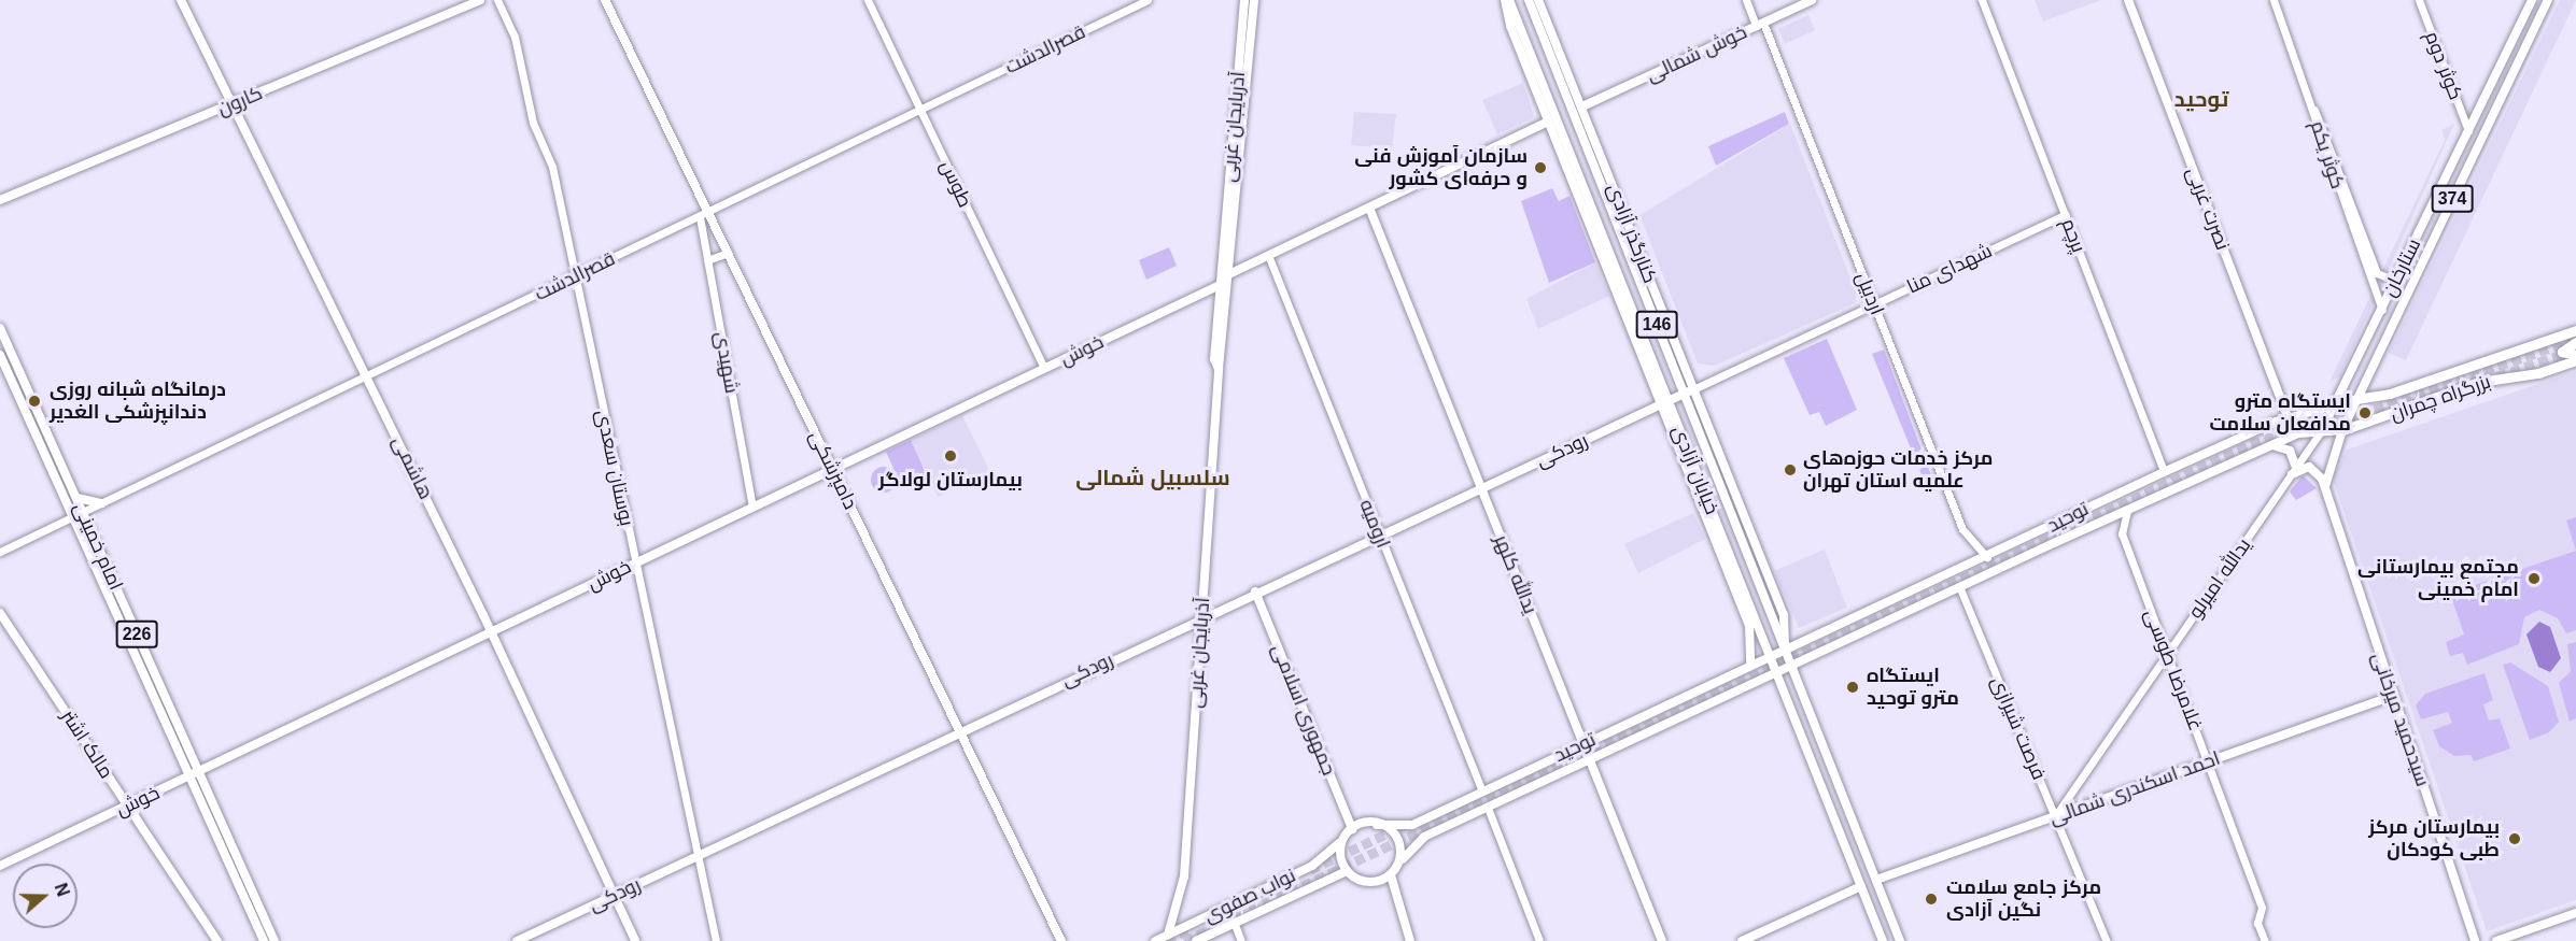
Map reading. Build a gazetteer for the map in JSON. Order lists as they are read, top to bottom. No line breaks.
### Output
{"streets":{"highway":["بزرگراه چمران"],"main road":["خوش شمالی","کارون","آذربایجان غربی","374","نصرت غربی","کنارگذر آزادی","ستارخان","146","خوش","رودکی","هاشمی","دامپزشکی","خیابان آزادی","توحید","امام خمینی","یدالله کلهر","226","جمهوری اسلامی","سیدحمید میرخانی","مالک اشتر","احمد اسکندری شمالی","نواب صفوی"],"street":["قصرالدشت","کوثر دوم","کوثر یکم","طوس","پرچم","شهدای منا","اردبیل","شهیدی","بوستان سعدی","ارومیه","یدالله امیرلو","غلامرضا طوسی","فرصت شیرازی"]},"crossings":[["قصرالدشت","طوس"],["قصرالدشت","شهیدی"],["قصرالدشت","هاشمی"],["قصرالدشت","بوستان سعدی"],["قصرالدشت","دامپزشکی"],["قصرالدشت","امام خمینی"],["خوش شمالی","کنارگذر آزادی"],["خوش شمالی","اردبیل"],["کوثر دوم","ستارخان"],["کارون","هاشمی"],["آذربایجان غربی","خوش"],["آذربایجان غربی","رودکی"],["آذربایجان غربی","نواب صفوی"],["کوثر یکم","ستارخان"],["طوس","خوش"],["نصرت غربی","توحید"],["کنارگذر آزادی","شهدای منا"],["کنارگذر آزادی","رودکی"],["کنارگذر آزادی","خیابان آزادی"],["کنارگذر آزادی","توحید"],["پرچم","شهدای منا"],["پرچم","توحید"],["ستارخان","بزرگراه چمران"],["ستارخان","توحید"],["ستارخان","یدالله امیرلو"],["شهدای منا","اردبیل"],["شهدای منا","رودکی"],["اردبیل","توحید"],["خوش","شهیدی"],["خوش","هاشمی"],["خوش","بوستان سعدی"],["خوش","دامپزشکی"],["خوش","امام خمینی"],["خوش","مالک اشتر"],["شهیدی","دامپزشکی"],["بزرگراه چمران","توحید"],["رودکی","هاشمی"],["رودکی","بوستان سعدی"],["رودکی","دامپزشکی"],["رودکی","خیابان آزادی"],["رودکی","ارومیه"],["رودکی","یدالله کلهر"],["رودکی","جمهوری اسلامی"],["خیابان آزادی","توحید"],["خیابان آزادی","احمد اسکندری شمالی"],["توحید","ارومیه"],["توحید","یدالله کلهر"],["توحید","یدالله امیرلو"],["توحید","غلامرضا طوسی"],["توحید","جمهوری اسلامی"],["توحید","فرصت شیرازی"],["توحید","نواب صفوی"],["یدالله امیرلو","غلامرضا طوسی"],["یدالله امیرلو","سیدحمید میرخانی"],["یدالله امیرلو","فرصت شیرازی"],["یدالله امیرلو","احمد اسکندری شمالی"],["غلامرضا طوسی","احمد اسکندری شمالی"],["جمهوری اسلامی","نواب صفوی"],["سیدحمید میرخانی","احمد اسکندری شمالی"],["فرصت شیرازی","احمد اسکندری شمالی"]],"districts":["توحید","سلسبیل شمالی"],"places":["سازمان آموزش فنی و حرفه‌ای کشور","درمانگاه شبانه روزی دندانپزشکی الغدیر","ایستگاه مترو مدافعان سلامت","بیمارستان لولاگر","مرکز خدمات حوزه‌های علمیه استان تهران","مجتمع بیمارستانی امام خمینی","ایستگاه مترو توحید","بیمارستان مرکز طبی کودکان","مرکز جامع سلامت نگین آزادی"],"north":"right"}
